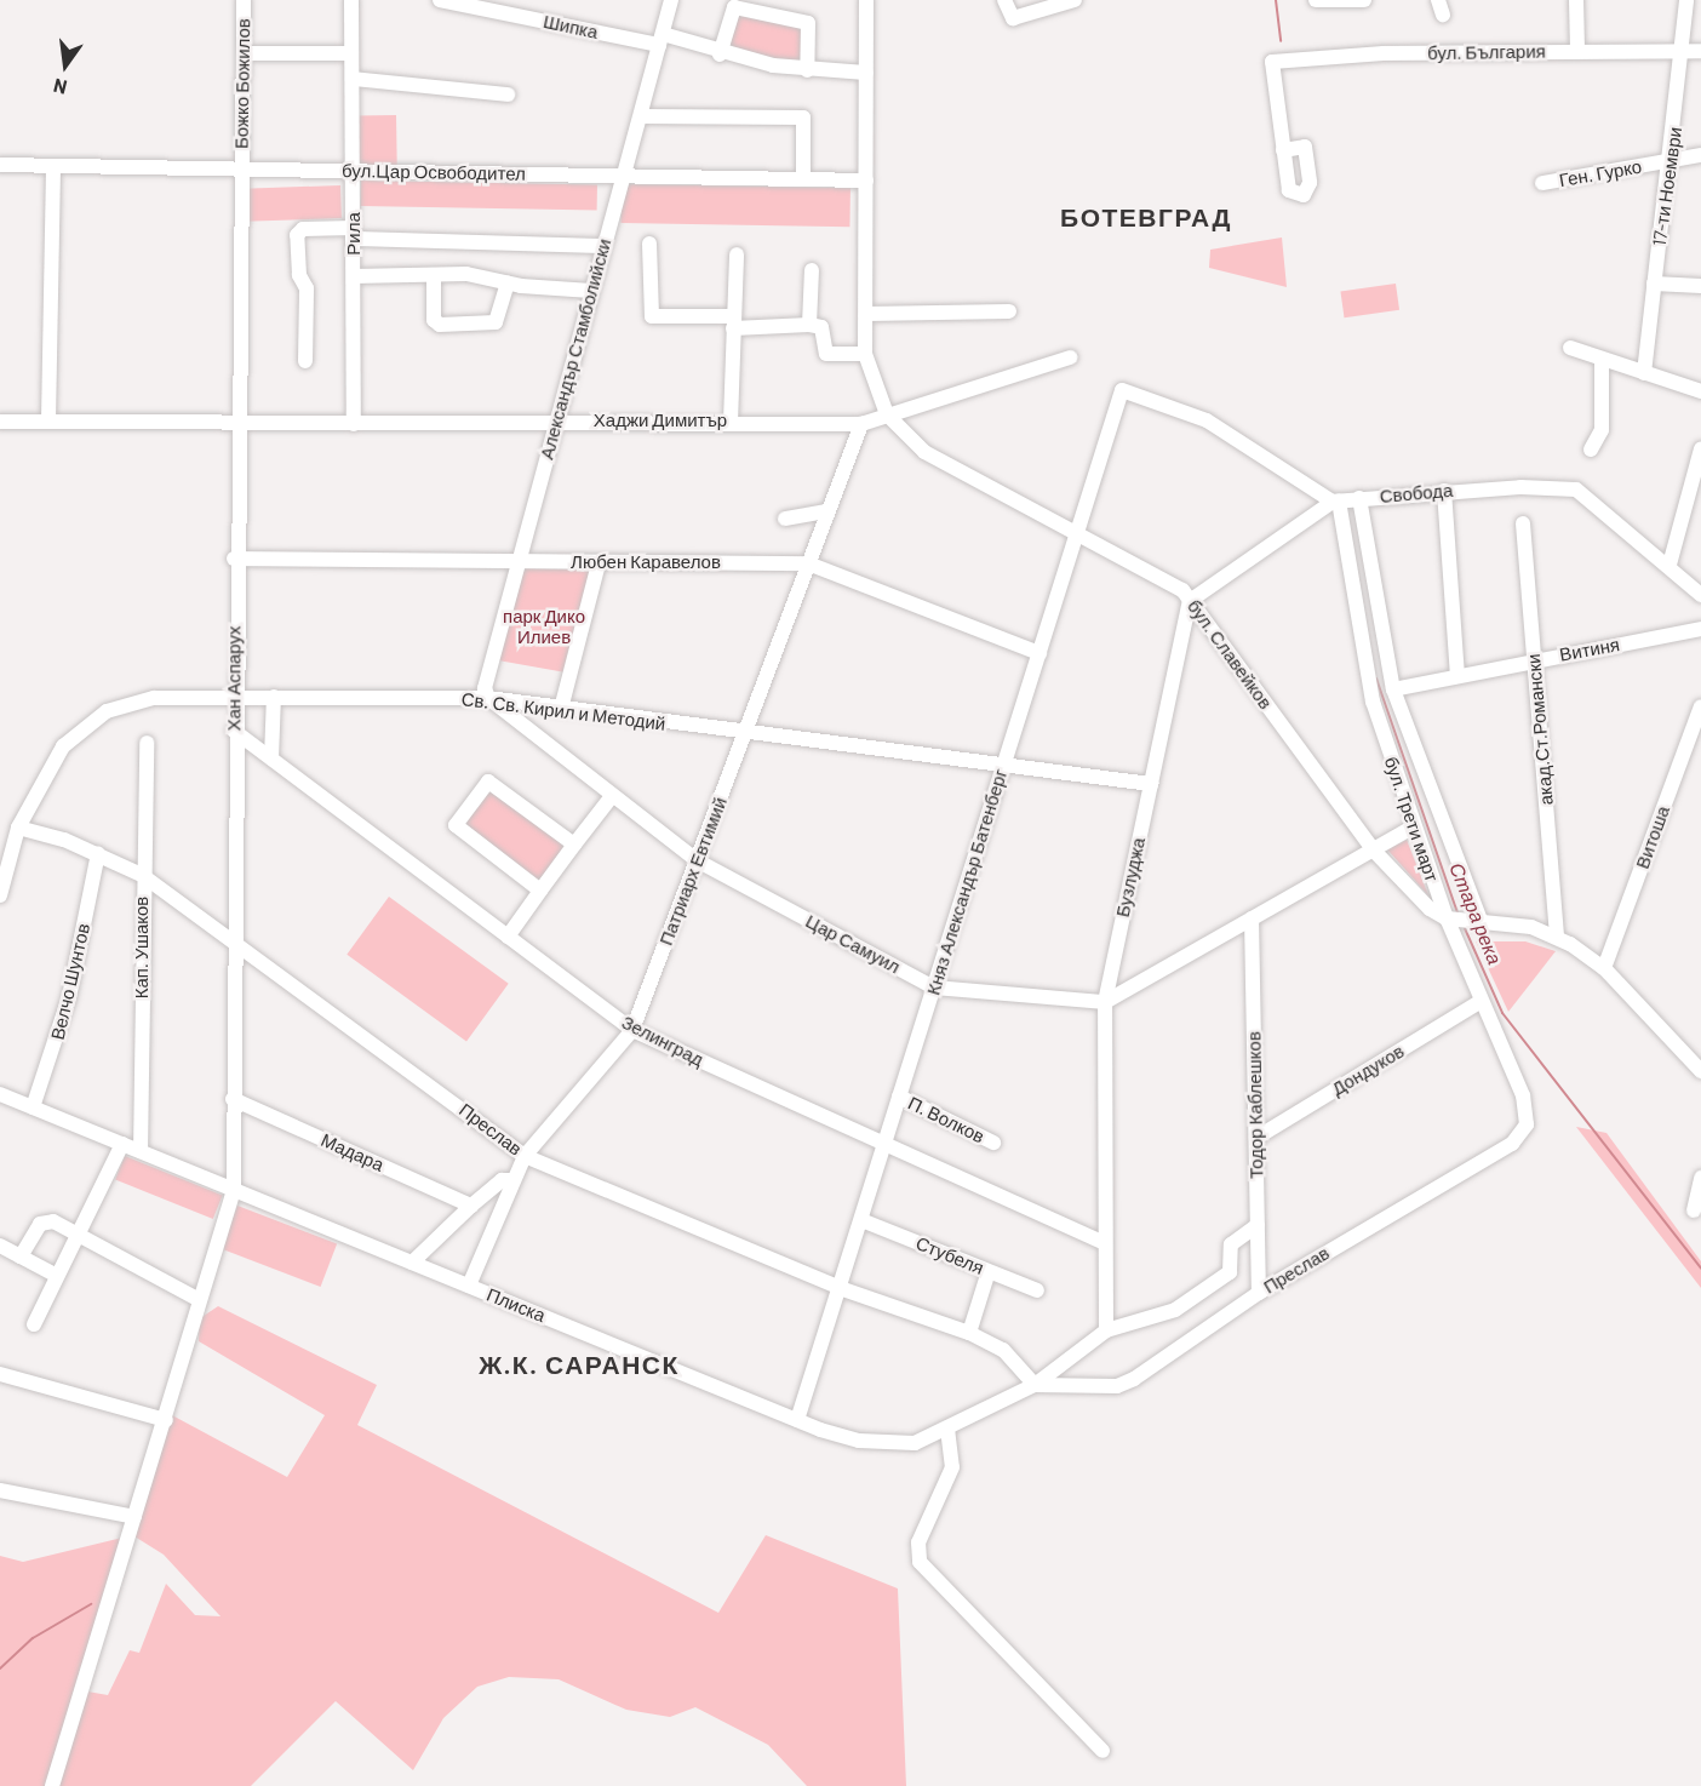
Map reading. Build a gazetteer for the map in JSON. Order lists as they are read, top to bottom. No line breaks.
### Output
{"streets":{"street":["Шипка","бул. България","Божко Божилов","бул.Цар Освободител","Ген. Гурко","17-ти Ноември","Рила","Александър Стамболийски","Хаджи Димитър","Свобода","Любен Каравелов","Витиня","бул. Славейков","Хан Аспарух","Св. Св. Кирил и Методий","акад.Ст.Романски","бул. Трети март","Витоша","Патриарх Евтимий","Бузлуджа","Княз Александър Батенберг","Цар Самуил","Кап. Ушаков","Велчо Шунтов","Зелинград","Дондуков","Тодор Каблешков","П. Волков","Преслав","Мадара","Стубеля","Плиска"]},"crossings":[["Шипка","Александър Стамболийски"],["бул. България","17-ти Ноември"],["Божко Божилов","бул.Цар Освободител"],["Божко Божилов","Хан Аспарух"],["бул.Цар Освободител","Рила"],["бул.Цар Освободител","Александър Стамболийски"],["бул.Цар Освободител","Хан Аспарух"],["Ген. Гурко","17-ти Ноември"],["Рила","Хаджи Димитър"],["Александър Стамболийски","Хаджи Димитър"],["Александър Стамболийски","Любен Каравелов"],["Александър Стамболийски","Св. Св. Кирил и Методий"],["Александър Стамболийски","Цар Самуил"],["Хаджи Димитър","бул. Славейков"],["Хаджи Димитър","Хан Аспарух"],["Хаджи Димитър","Патриарх Евтимий"],["Свобода","бул. Трети март"],["Свобода","Княз Александър Батенберг"],["Любен Каравелов","Хан Аспарух"],["Любен Каравелов","Патриарх Евтимий"],["Любен Каравелов","Княз Александър Батенберг"],["Витиня","акад.Ст.Романски"],["Витиня","бул. Трети март"],["бул. Славейков","бул. Трети март"],["бул. Славейков","Бузлуджа"],["бул. Славейков","Княз Александър Батенберг"],["Хан Аспарух","Св. Св. Кирил и Методий"],["Хан Аспарух","Зелинград"],["Хан Аспарух","Преслав"],["Хан Аспарух","Мадара"],["Хан Аспарух","Плиска"],["Св. Св. Кирил и Методий","Патриарх Евтимий"],["Св. Св. Кирил и Методий","Бузлуджа"],["Св. Св. Кирил и Методий","Княз Александър Батенберг"],["Св. Св. Кирил и Методий","Цар Самуил"],["Св. Св. Кирил и Методий","Преслав"],["бул. Трети март","Княз Александър Батенберг"],["бул. Трети март","Дондуков"],["бул. Трети март","Преслав"],["Патриарх Евтимий","Цар Самуил"],["Патриарх Евтимий","Зелинград"],["Патриарх Евтимий","Преслав"],["Патриарх Евтимий","Плиска"],["Бузлуджа","Цар Самуил"],["Бузлуджа","Зелинград"],["Бузлуджа","Плиска"],["Княз Александър Батенберг","Цар Самуил"],["Княз Александър Батенберг","Зелинград"],["Княз Александър Батенберг","П. Волков"],["Княз Александър Батенберг","Преслав"],["Княз Александър Батенберг","Стубеля"],["Княз Александър Батенберг","Плиска"],["Кап. Ушаков","Преслав"],["Кап. Ушаков","Плиска"],["Велчо Шунтов","Преслав"],["Велчо Шунтов","Плиска"],["Дондуков","Тодор Каблешков"],["Тодор Каблешков","Преслав"],["Преслав","Плиска"]],"districts":["БОТЕВГРАД","Ж.К. САРАНСК"],"water":["Стара река"],"parks":["парк Дико Илиев"],"north":"bottom"}
